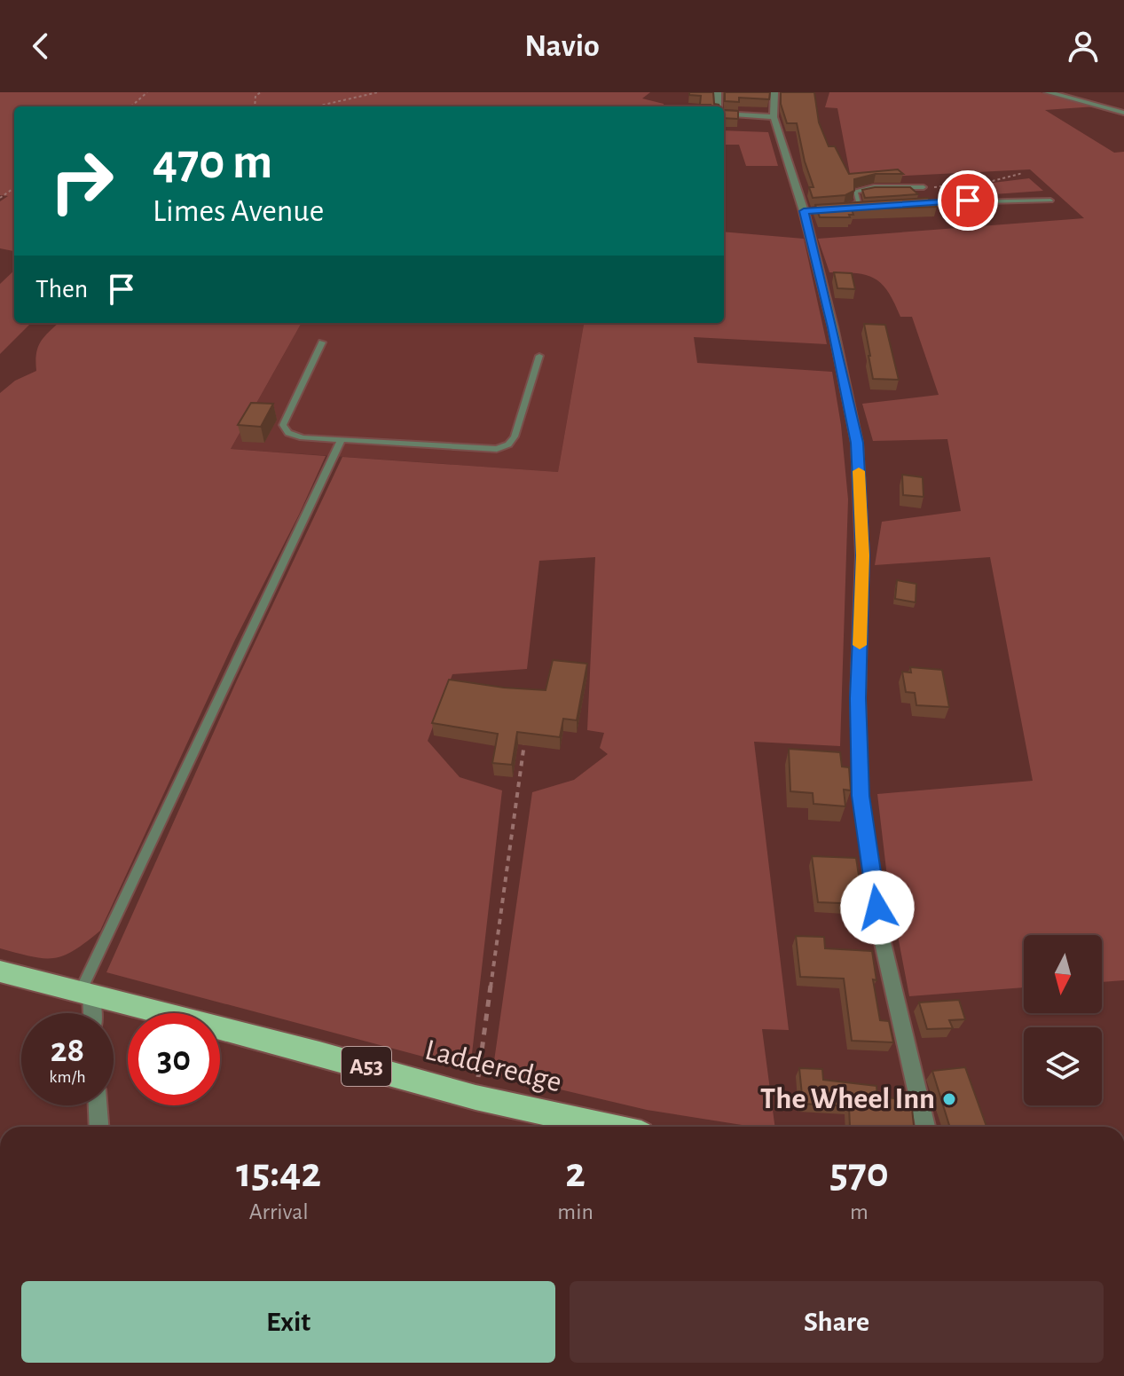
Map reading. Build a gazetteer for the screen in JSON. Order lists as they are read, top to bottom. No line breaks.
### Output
{"streets":{"highway":["A53","Ladderedge"]},"places":["The Wheel Inn"],"north":"bottom","page":{"header":"Navio","turn":["470 m","Limes Avenue"],"then":"Then","speed":"28 km/h","limit":"30","eta":["15:42","Arrival","2","min","570","m"],"buttons":["Exit","Share"]}}
